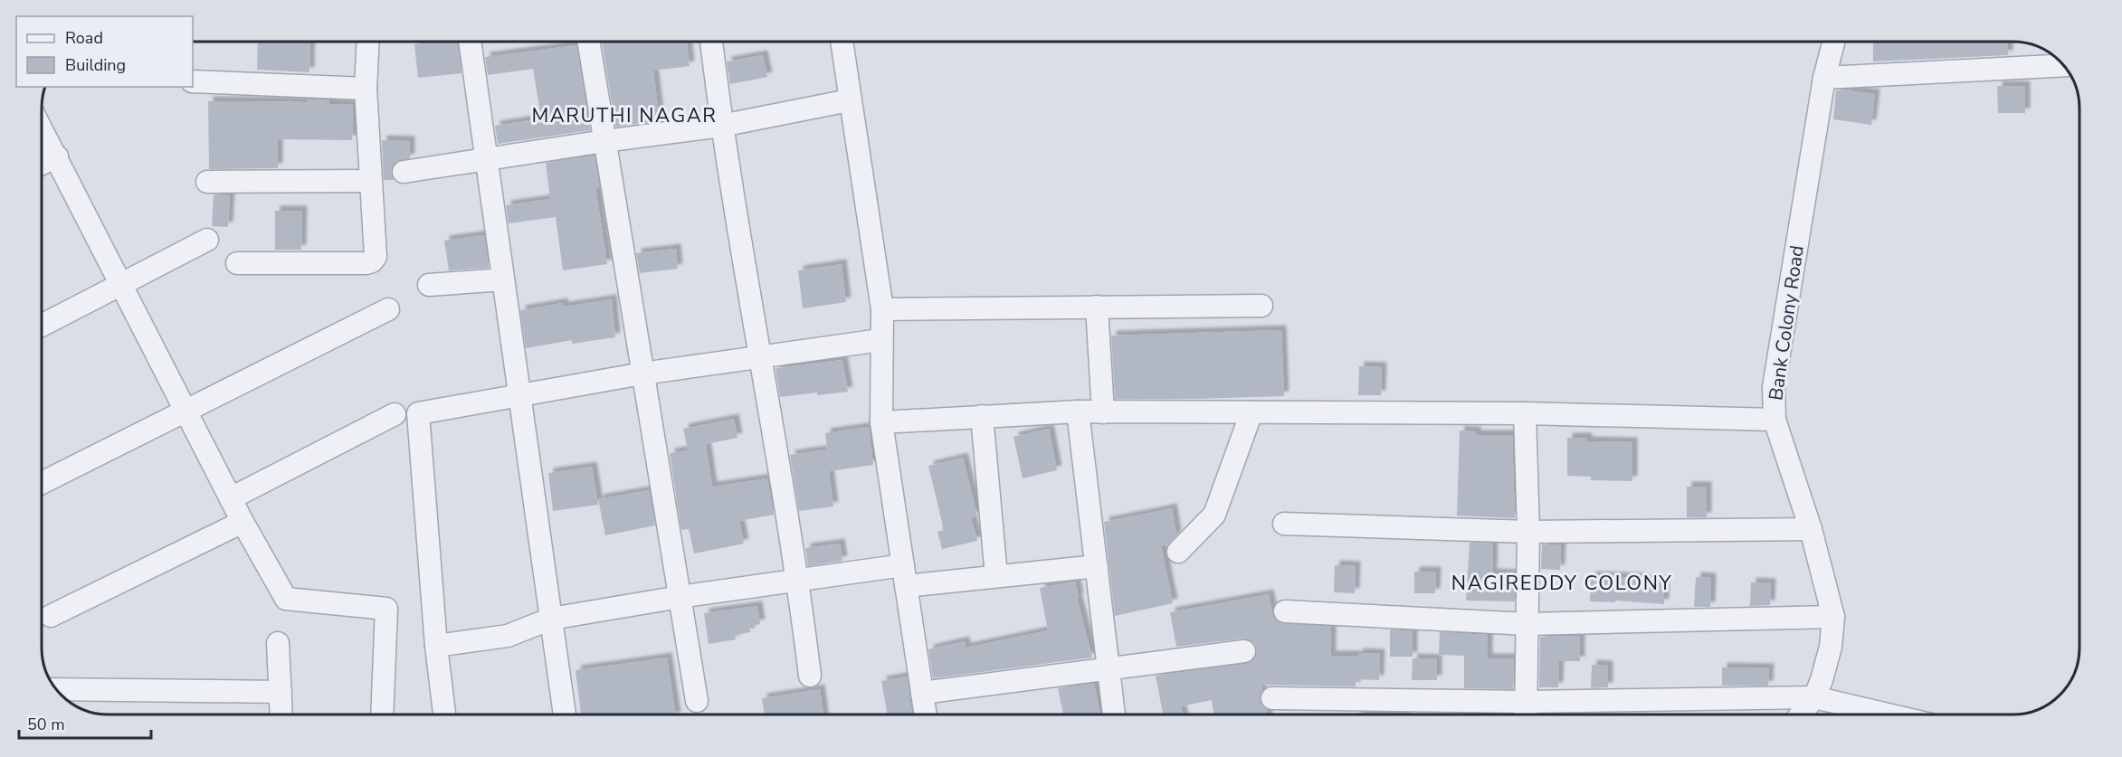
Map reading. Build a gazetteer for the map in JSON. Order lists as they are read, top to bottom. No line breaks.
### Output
{"streets":{"street":["Bank Colony Road"]},"districts":["MARUTHI NAGAR","NAGIREDDY COLONY"],"legend":["Road","Building"],"scale_bar":"50 m"}
